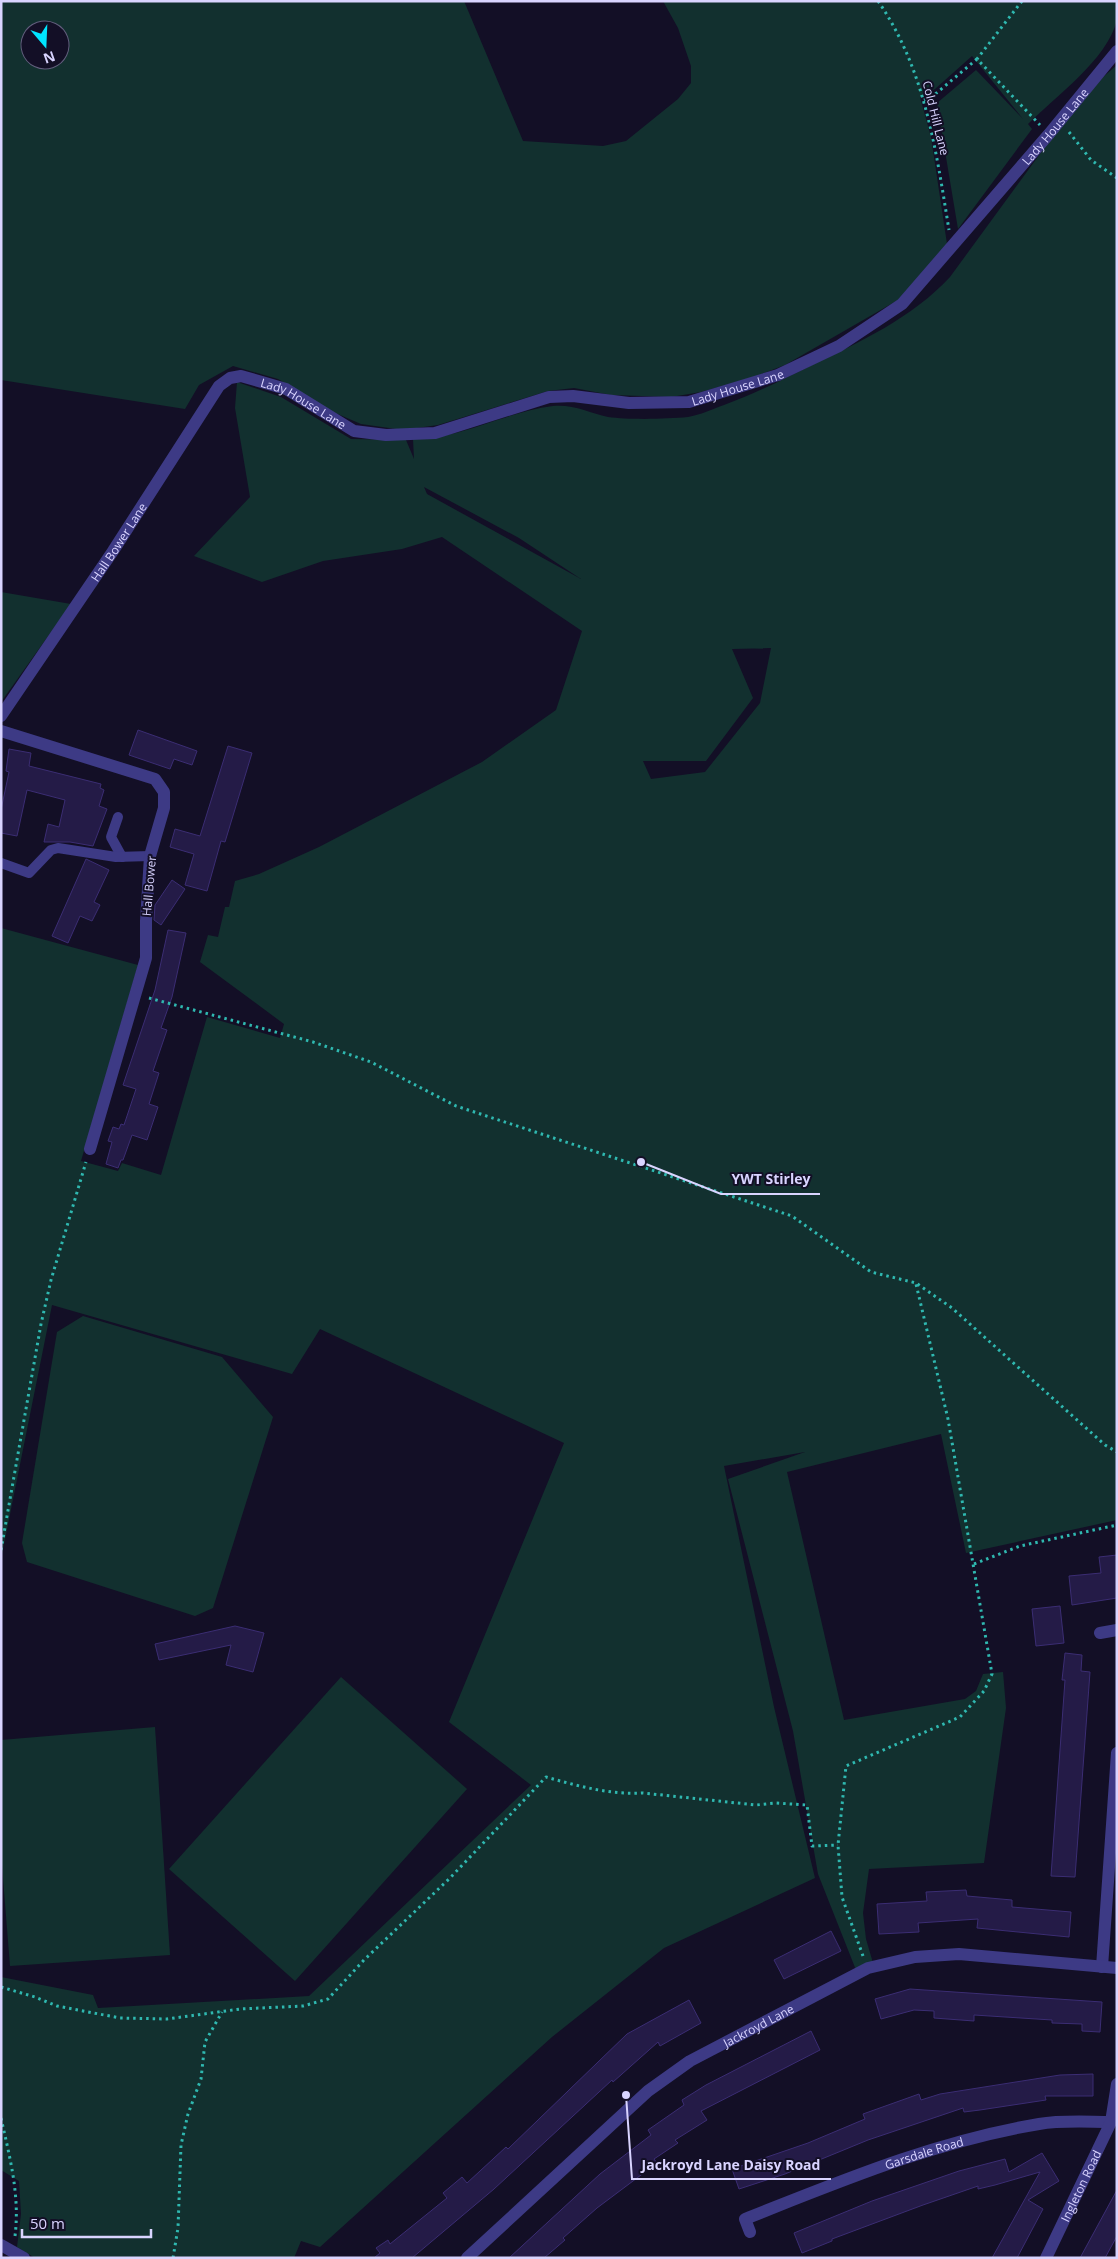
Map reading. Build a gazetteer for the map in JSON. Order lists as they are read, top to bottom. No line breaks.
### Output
{"streets":{"street":["Lady House Lane","Hall Bower Lane","Hall Bower","Jackroyd Lane","Garsdale Road","Ingleton Road"],"path":["Cold Hill Lane"]},"crossings":[["Cold Hill Lane","Lady House Lane"],["Lady House Lane","Hall Bower Lane"],["Garsdale Road","Ingleton Road"]],"places":["YWT Stirley","Jackroyd Lane Daisy Road"],"scale_bar":"50 m","north":"bottom"}
